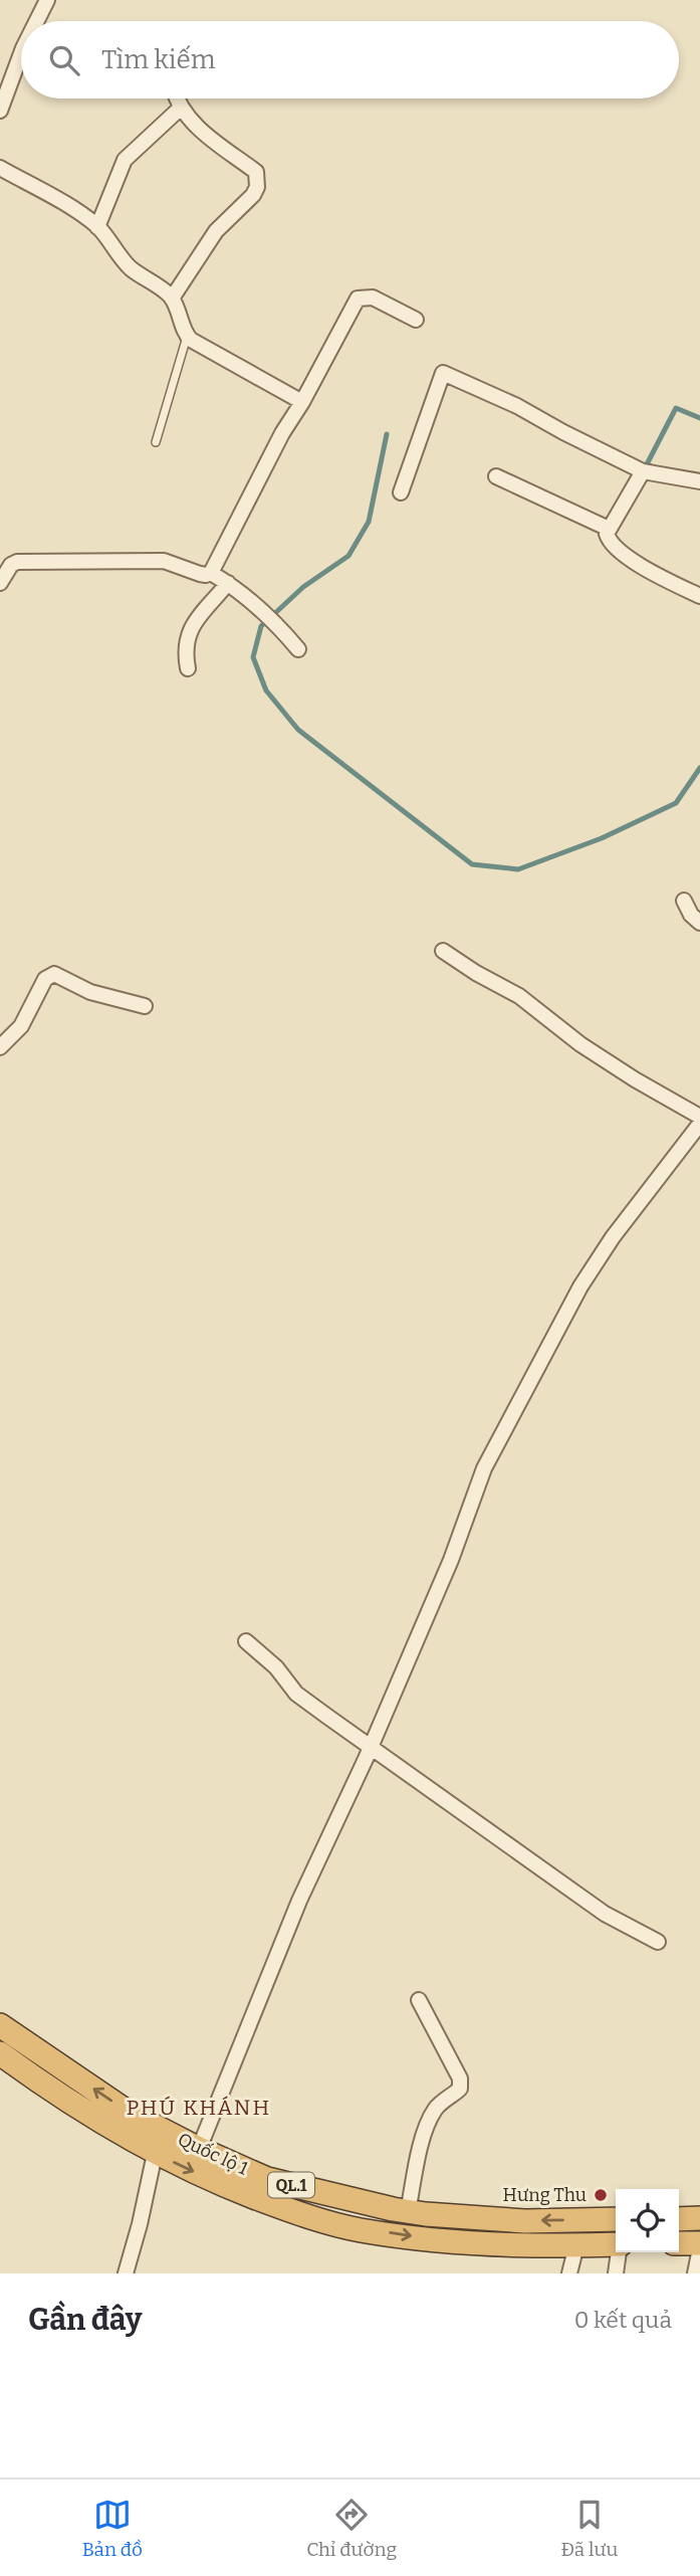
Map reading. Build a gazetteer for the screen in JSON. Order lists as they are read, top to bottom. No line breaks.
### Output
{"streets":{"highway":["Quốc lộ 1","QL.1"]},"districts":["PHÚ KHÁNH"],"places":["Hưng Thu"],"page":{"search":"Tìm kiếm","heading":["Gần đây","0 kết quả"],"nav":["Bản đồ","Chỉ đường","Đã lưu"]}}
